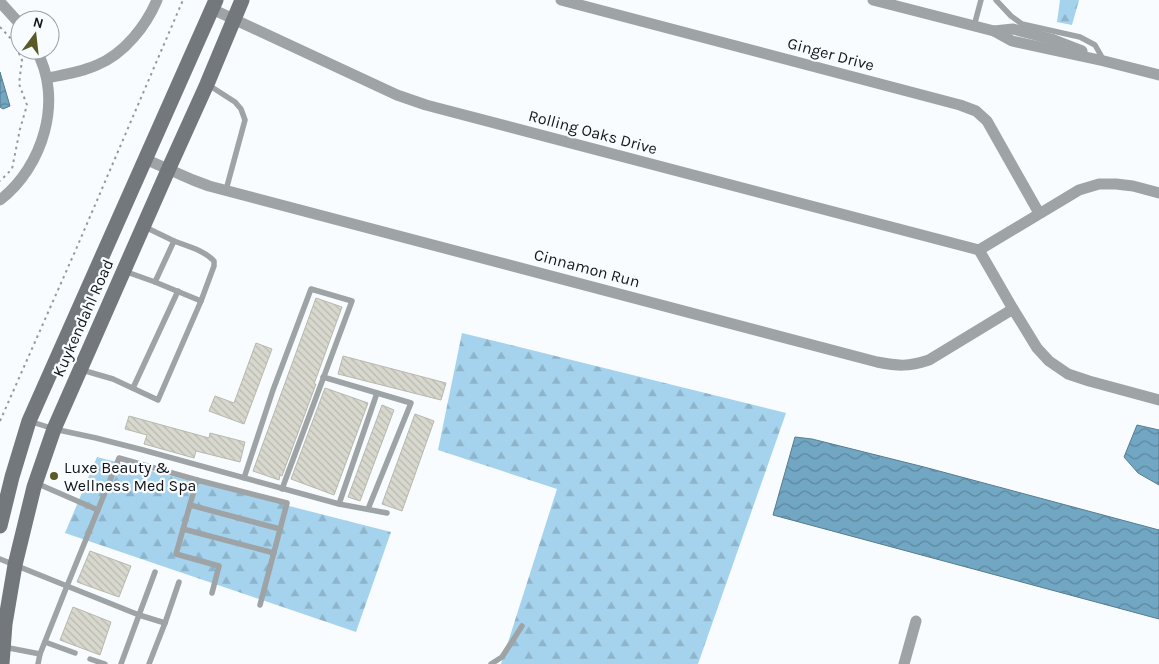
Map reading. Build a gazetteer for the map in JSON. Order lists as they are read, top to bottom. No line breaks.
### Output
{"streets":{"main road":["Kuykendahl Road"],"street":["Ginger Drive","Rolling Oaks Drive","Cinnamon Run"]},"crossings":[["Rolling Oaks Drive","Kuykendahl Road"],["Cinnamon Run","Kuykendahl Road"]],"places":["Luxe Beauty & Wellness Med Spa"],"north":"top"}
